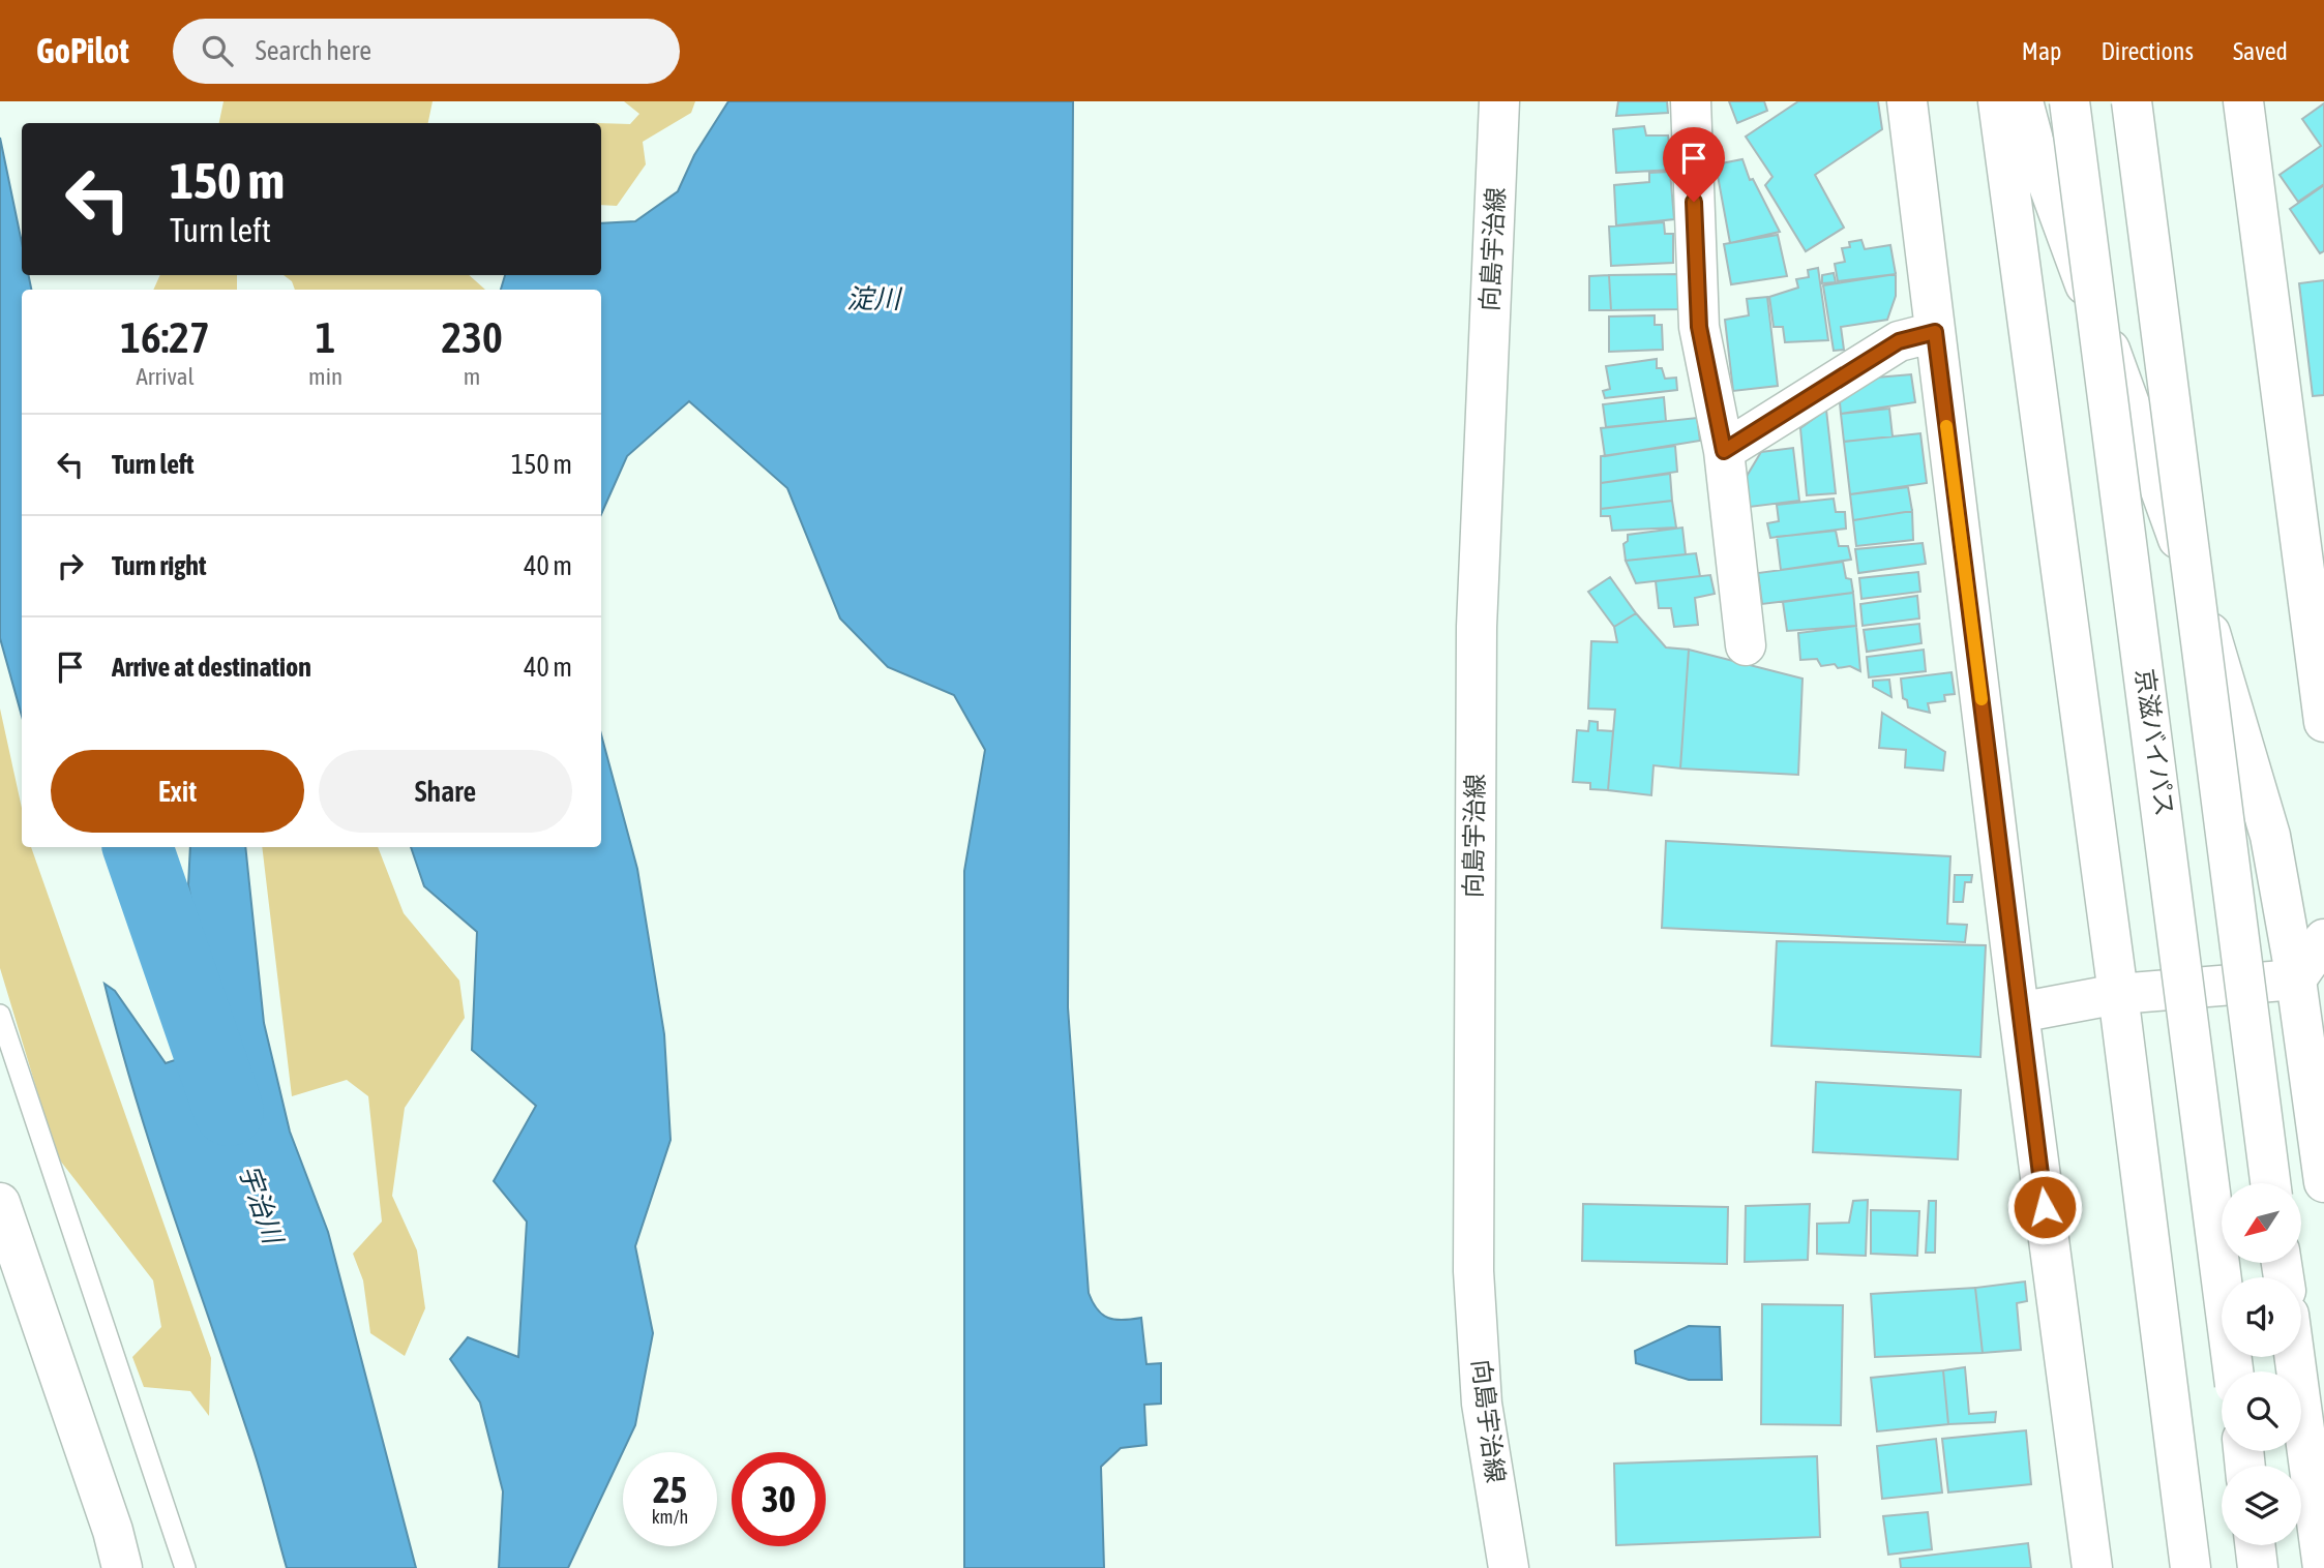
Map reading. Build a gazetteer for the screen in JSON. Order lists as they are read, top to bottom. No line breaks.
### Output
{"streets":{"main road":["向島宇治線","京滋バイパス"]},"water":["淀川","宇治川"],"north":"bottom left","page":{"header":"GoPilot","search":"Search here","nav":["Map","Directions","Saved"],"turn":["150 m","Turn left"],"eta":["16:27","Arrival","1","min","230","m"],"list":[{"name":"Turn left","value":"150 m"},{"name":"Turn right","value":"40 m"},{"name":"Arrive at destination","value":"40 m"}],"buttons":["Exit","Share"],"speed":"25 km/h","limit":"30"}}
